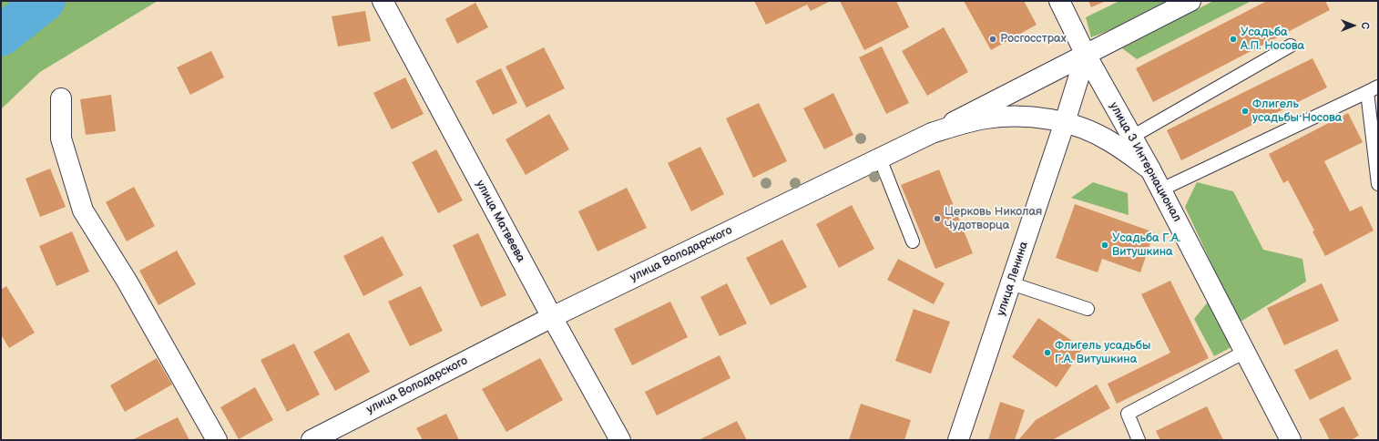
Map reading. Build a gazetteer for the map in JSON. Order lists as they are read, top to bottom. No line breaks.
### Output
{"streets":{"street":["улица 3 Интернационал","улица Матвеева","улица Володарского","улица Ленина"]},"crossings":[["улица 3 Интернационал","улица Володарского"],["улица 3 Интернационал","улица Ленина"],["улица Матвеева","улица Володарского"],["улица Володарского","улица Ленина"]],"places":["Росгосстрах","Усадьба А.П. Носова","Флигель усадьбы Носова","Церковь Николая Чудотворца","Усадьба Г.А. Витушкина","Флигель усадьбы Г.А. Витушкина"],"north":"right"}
